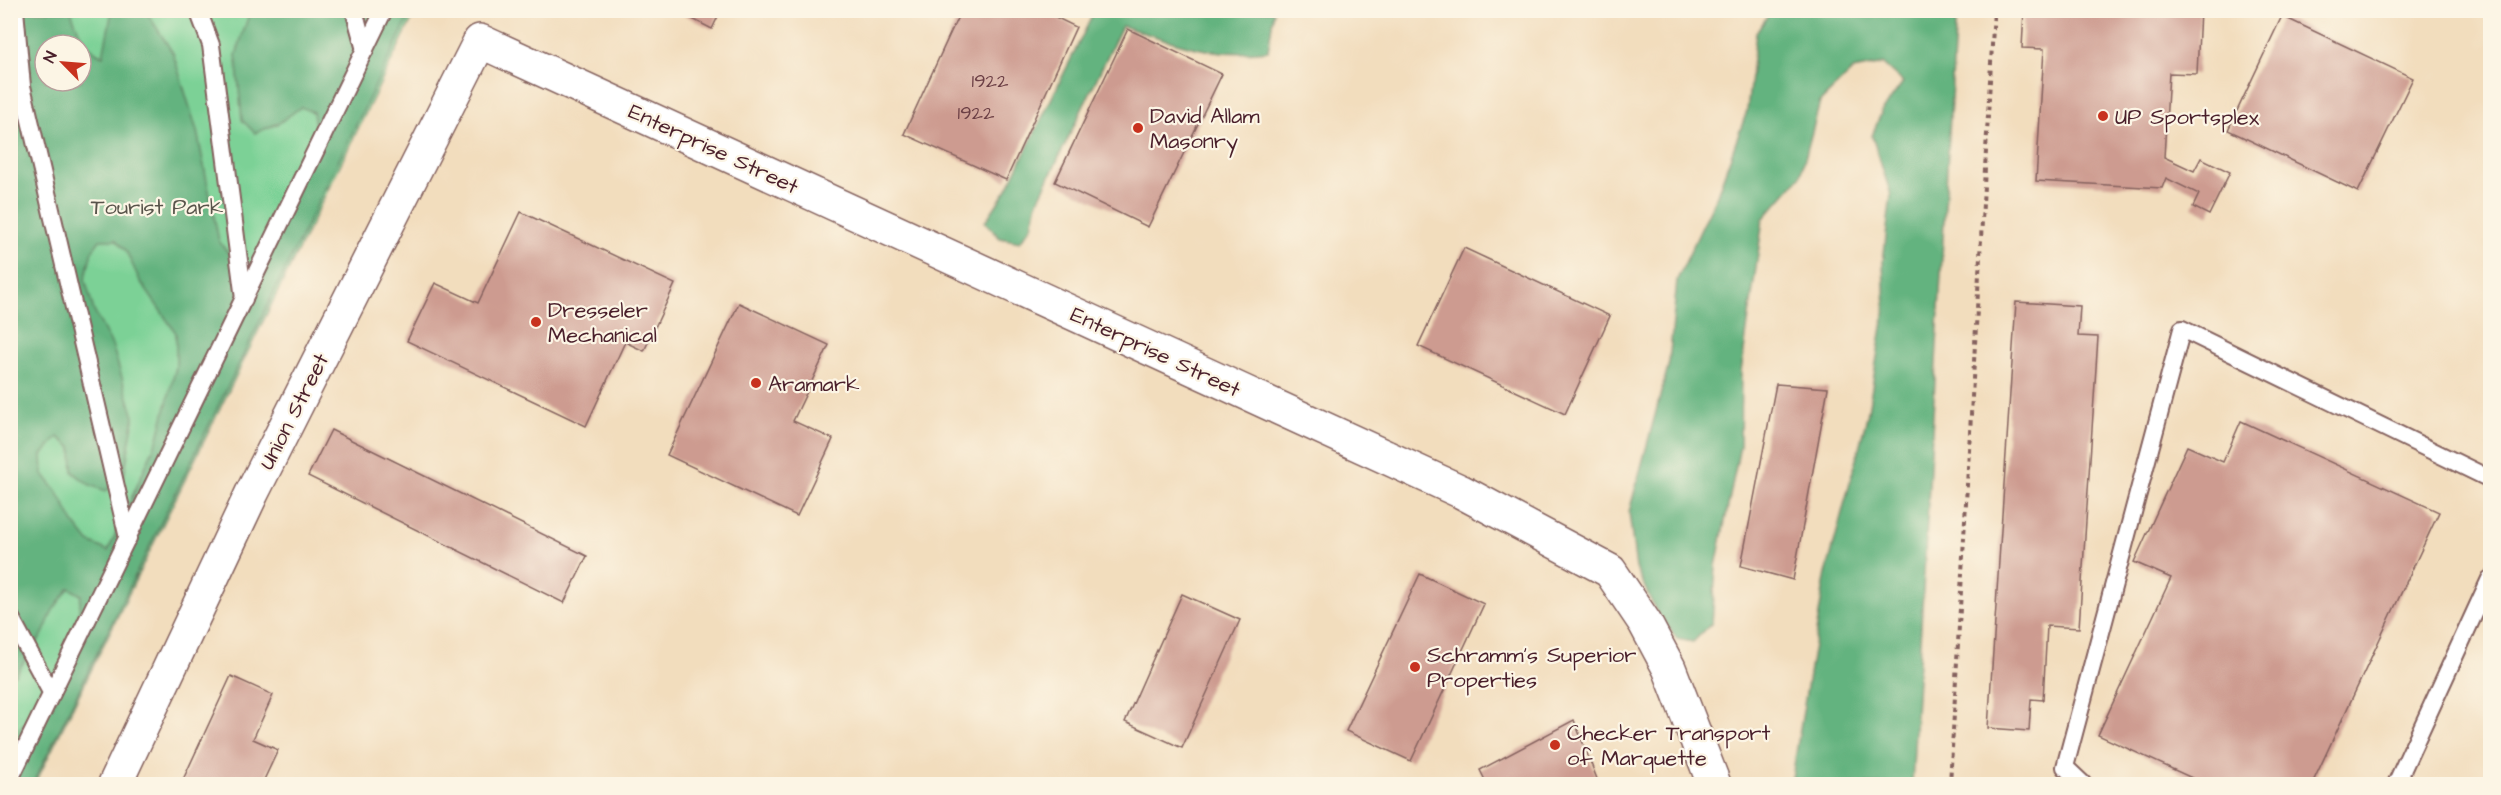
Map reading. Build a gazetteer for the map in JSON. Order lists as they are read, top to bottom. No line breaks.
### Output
{"streets":{"street":["Enterprise Street","Union Street"]},"crossings":[["Enterprise Street","Union Street"]],"parks":["Tourist Park"],"places":["UP Sportsplex","David Allam Masonry","Dresseler Mechanical","Aramark","Schramm's Superior Properties","Checker Transport of Marquette"],"house_numbers":["1922","1922"],"north":"top left"}
